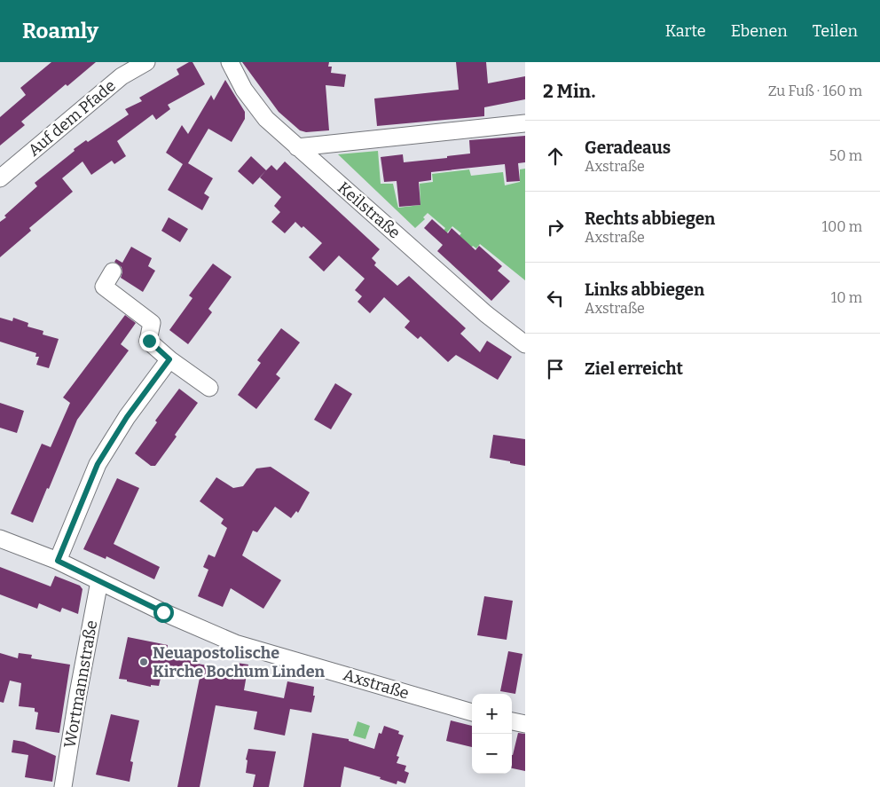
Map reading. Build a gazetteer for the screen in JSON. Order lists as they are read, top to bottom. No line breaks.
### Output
{"streets":{"street":["Auf dem Pfade","Keilstraße","Wortmannstraße","Axstraße"]},"crossings":[["Wortmannstraße","Axstraße"]],"places":["Neuapostolische Kirche Bochum Linden"],"page":{"header":"Roamly","nav":["Karte","Ebenen","Teilen"],"heading":["2 Min.","Zu Fuß · 160 m"],"list":[["Geradeaus","Axstraße","50 m"],["Rechts abbiegen","Axstraße","100 m"],["Links abbiegen","Axstraße","10 m"],"Ziel erreicht"],"map_buttons":["+","−"]}}
